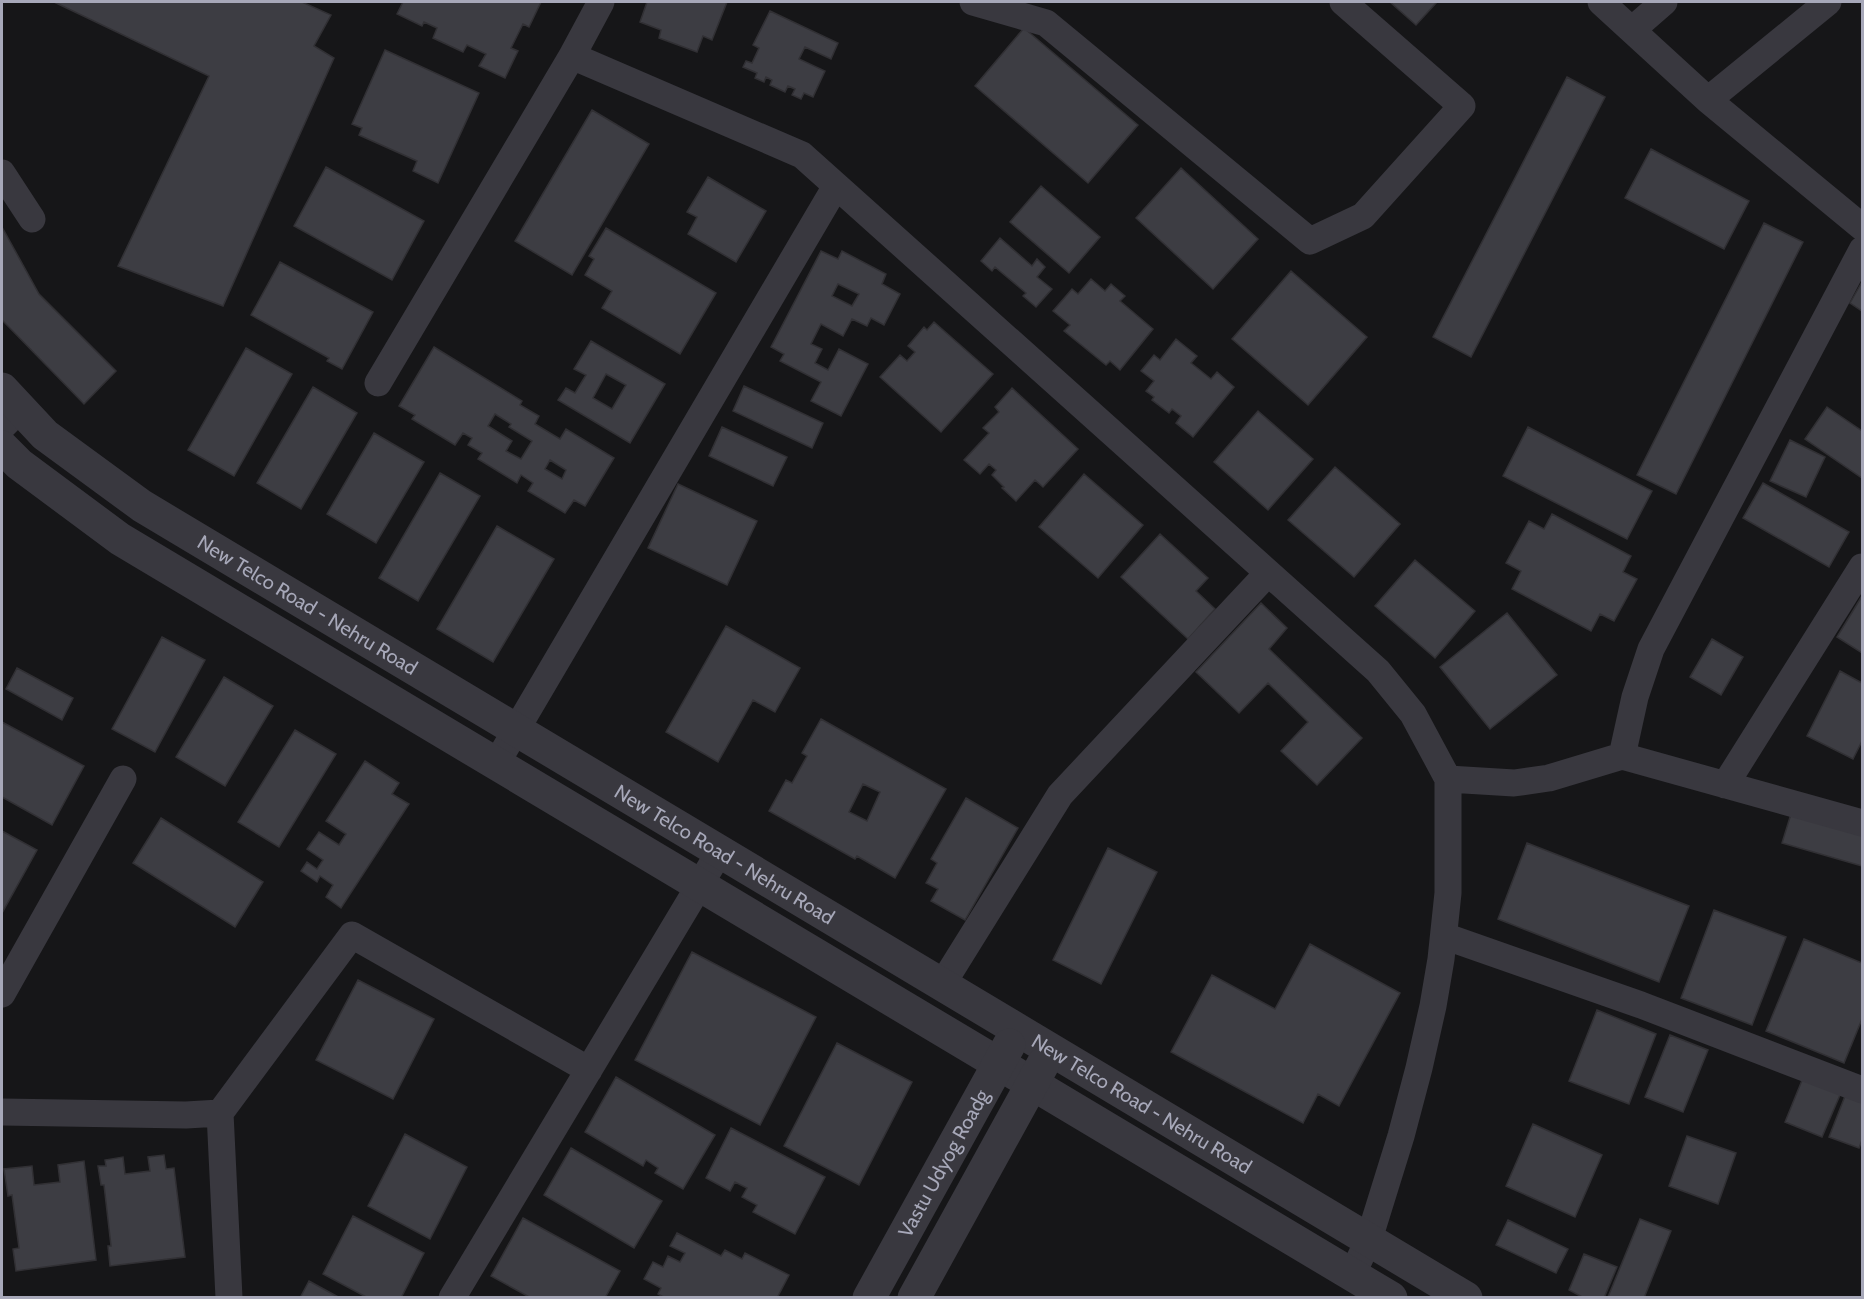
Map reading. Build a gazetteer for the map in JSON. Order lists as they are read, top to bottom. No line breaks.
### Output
{"streets":{"street":["New Telco Road - Nehru Road","Vastu Udyog Roadg"]},"crossings":[["New Telco Road - Nehru Road","Vastu Udyog Roadg"]]}
